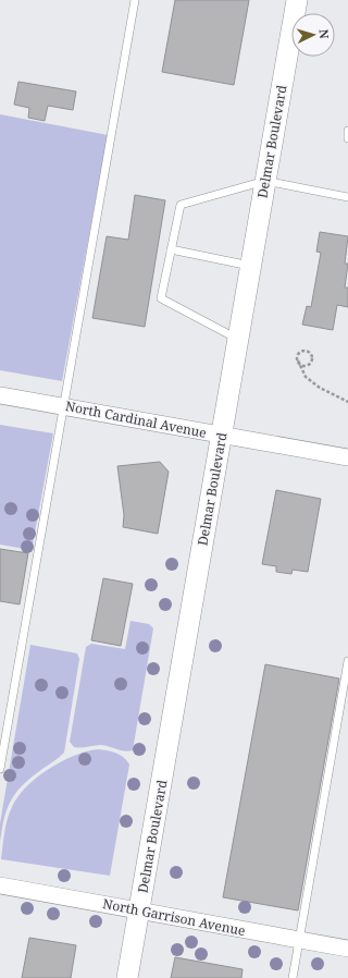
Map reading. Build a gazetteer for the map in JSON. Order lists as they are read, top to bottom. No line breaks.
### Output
{"streets":{"street":["Delmar Boulevard","North Cardinal Avenue","North Garrison Avenue"]},"crossings":[["Delmar Boulevard","North Cardinal Avenue"],["Delmar Boulevard","North Garrison Avenue"]],"north":"right"}
